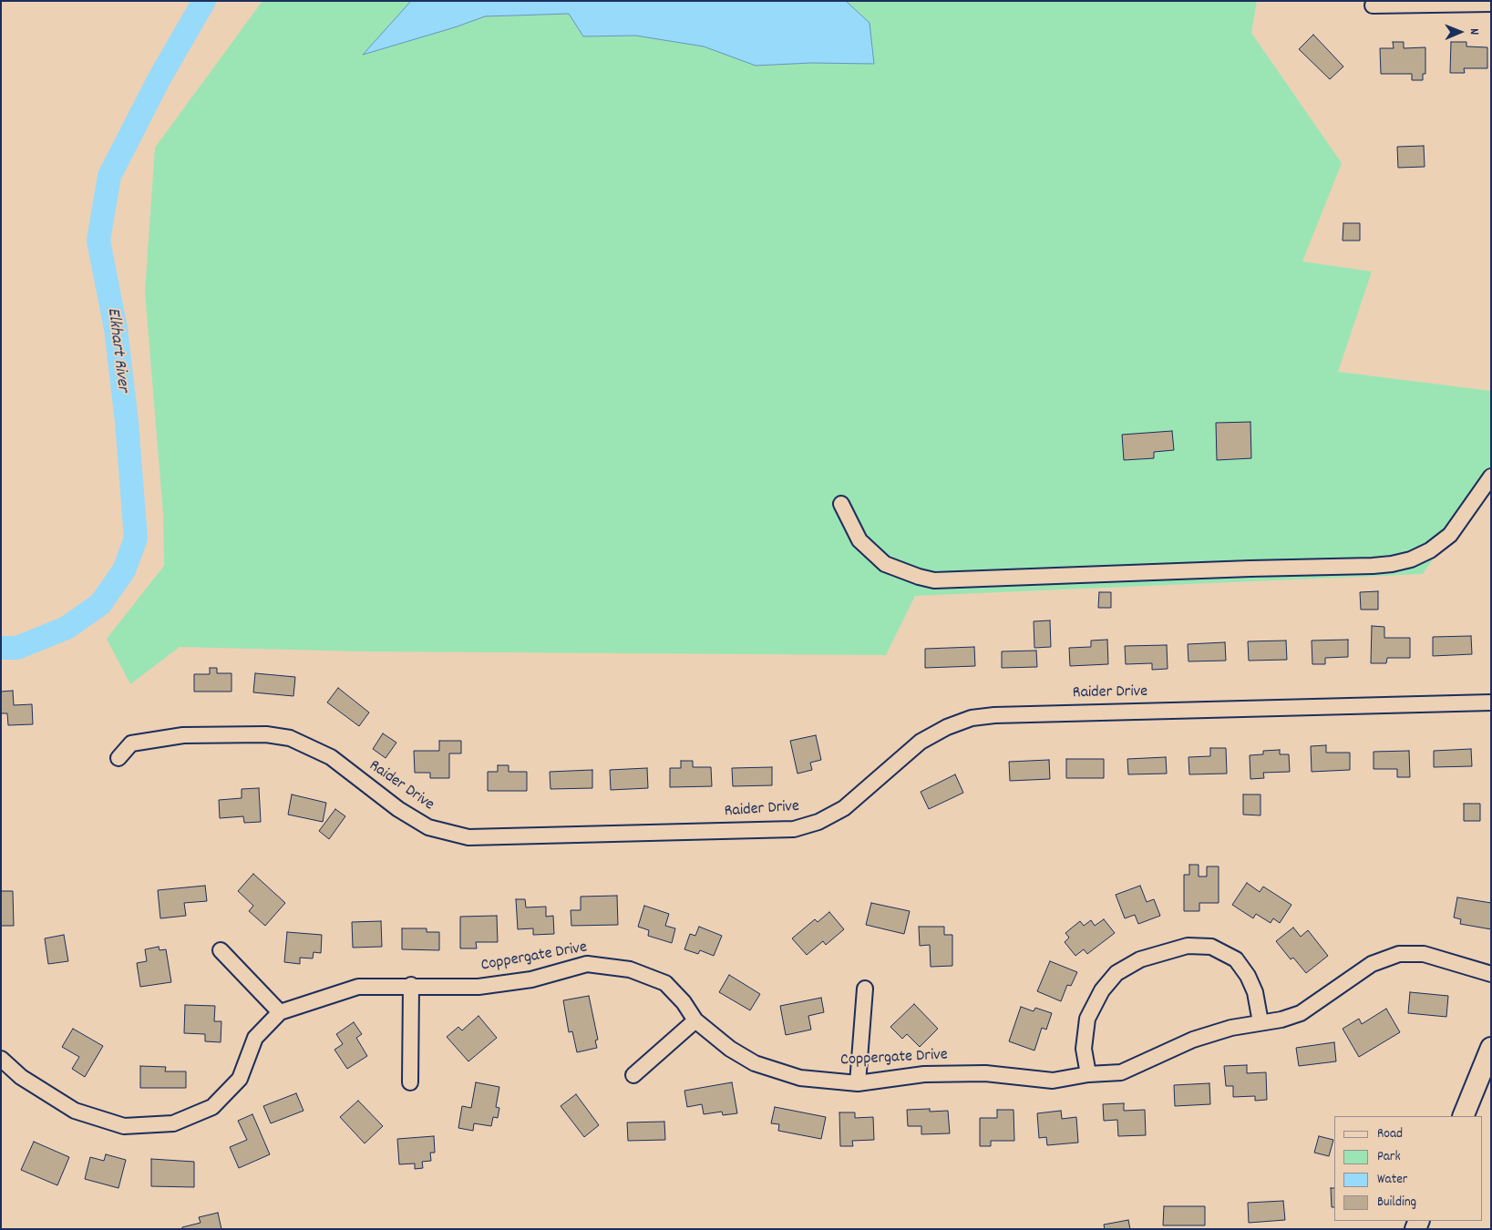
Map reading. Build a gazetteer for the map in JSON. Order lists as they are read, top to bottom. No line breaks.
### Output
{"streets":{"street":["Raider Drive","Coppergate Drive"]},"water":["Elkhart River"],"legend":["Road","Park","Water","Building"],"north":"right"}
